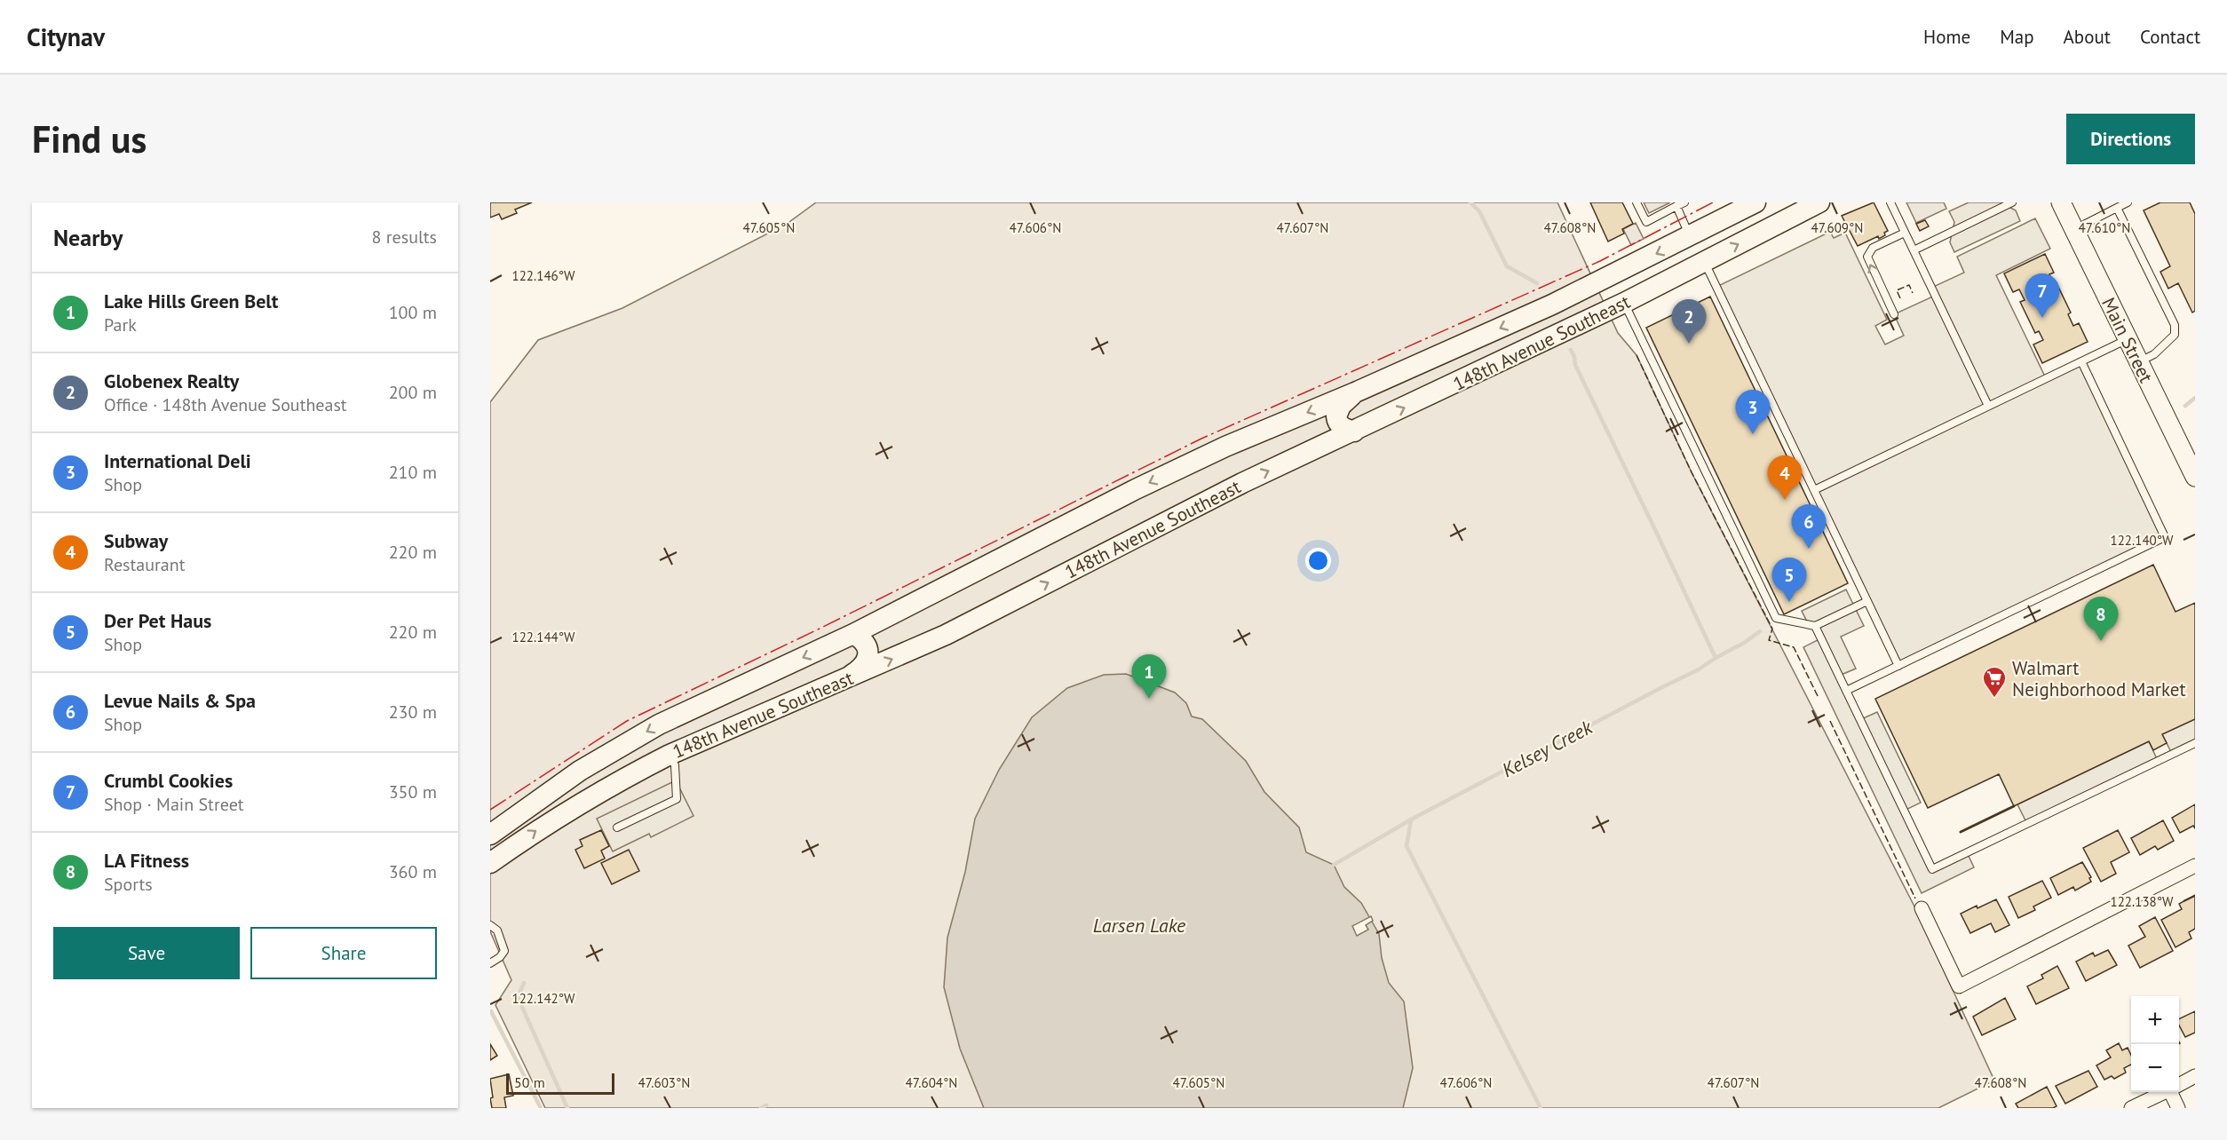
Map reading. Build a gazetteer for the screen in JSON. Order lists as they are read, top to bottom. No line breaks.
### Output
{"streets":{"main road":["148th Avenue Southeast"],"street":["Main Street"]},"water":["Kelsey Creek","Larsen Lake"],"places":{"supermarket":["Walmart Neighborhood Market"]},"scale_bar":"50 m","page":{"header":"Citynav","nav":["Home","Map","About","Contact"],"buttons":["Directions",["Save","Share"]],"title":"Find us","heading":["Nearby","8 results"],"list":[{"mark":"1","name":"Lake Hills Green Belt","note":"Park","value":"100 m"},{"mark":"2","name":"Globenex Realty","note":"Office · 148th Avenue Southeast","value":"200 m"},{"mark":"3","name":"International Deli","note":"Shop","value":"210 m"},{"mark":"4","name":"Subway","note":"Restaurant","value":"220 m"},{"mark":"5","name":"Der Pet Haus","note":"Shop","value":"220 m"},{"mark":"6","name":"Levue Nails & Spa","note":"Shop","value":"230 m"},{"mark":"7","name":"Crumbl Cookies","note":"Shop · Main Street","value":"350 m"},{"mark":"8","name":"LA Fitness","note":"Sports","value":"360 m"}],"pins":["7","2","3","4","6","5","8","1"],"map_buttons":["+","−"],"scale":"50 m"},"coordinates":["47.605°N","47.606°N","47.607°N","47.608°N","47.609°N","47.610°N","122.146°W","122.140°W","122.144°W","122.138°W","122.142°W","47.603°N","47.604°N"]}
